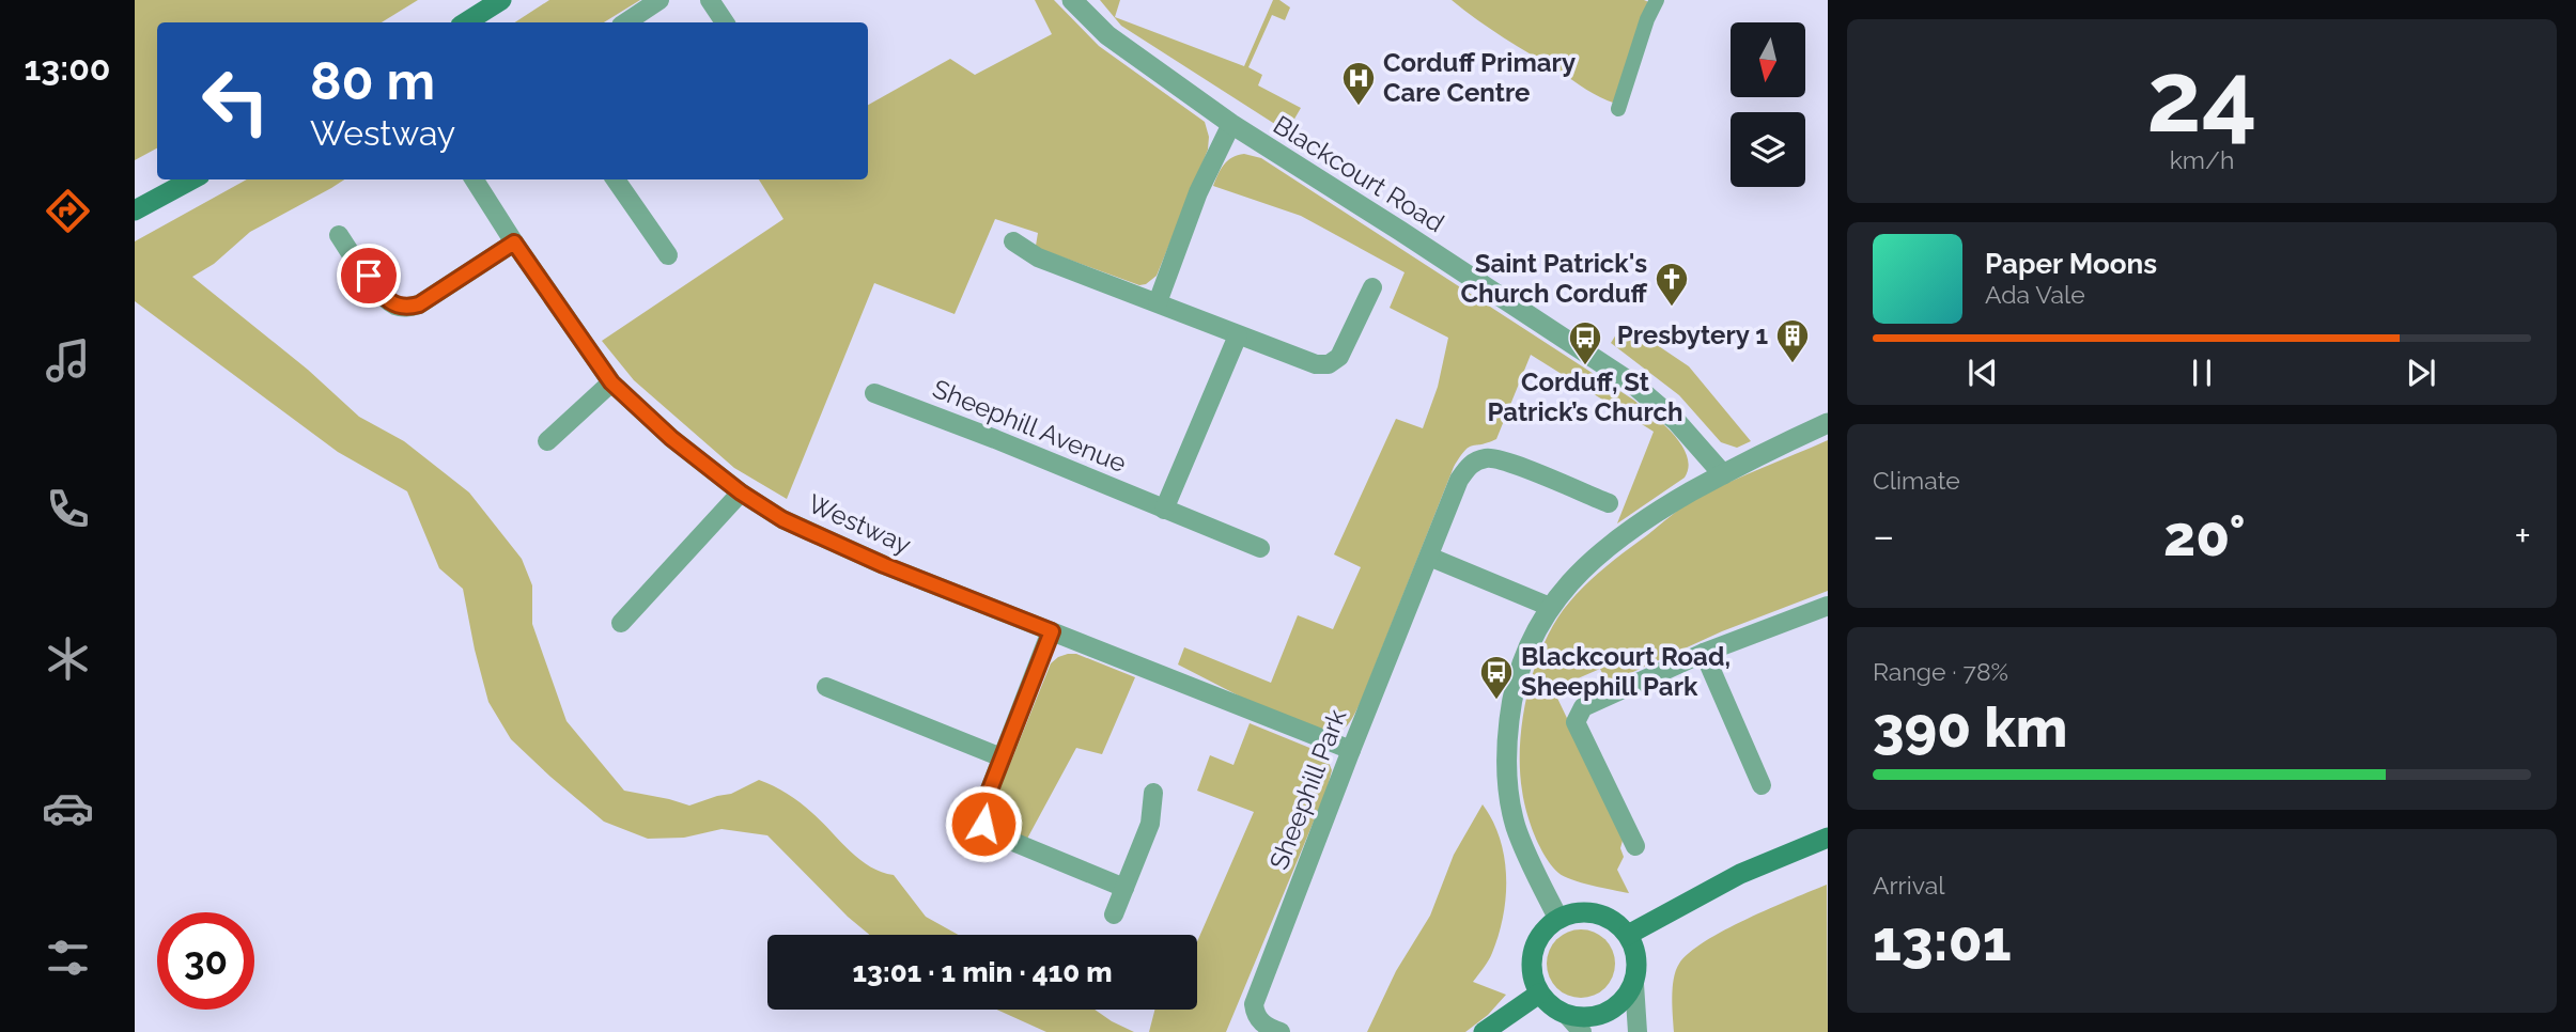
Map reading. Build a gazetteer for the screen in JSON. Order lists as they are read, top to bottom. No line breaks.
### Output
{"streets":{"street":["Blackcourt Road","Sheephill Avenue","Westway","Sheephill Park"]},"crossings":[["Westway","Sheephill Park"]],"places":{"hospital":["Corduff Primary Care Centre"],"church":["Saint Patrick's Church Corduff"],"building":["Presbytery 1"],"bus stop":["Corduff, St Patrick’s Church","Blackcourt Road, Sheephill Park"]},"north":"bottom","page":{"tabs":"13:00","tile":[["24","km/h"],"Climate",["Range · 78%","390 km"],["Arrival","13:01"]],"turn":["80 m","Westway"],"song":["Paper Moons","Ada Vale"],"heat":["−","20°","+"],"limit":"30","trip":"13:01 · 1 min · 410 m"}}
